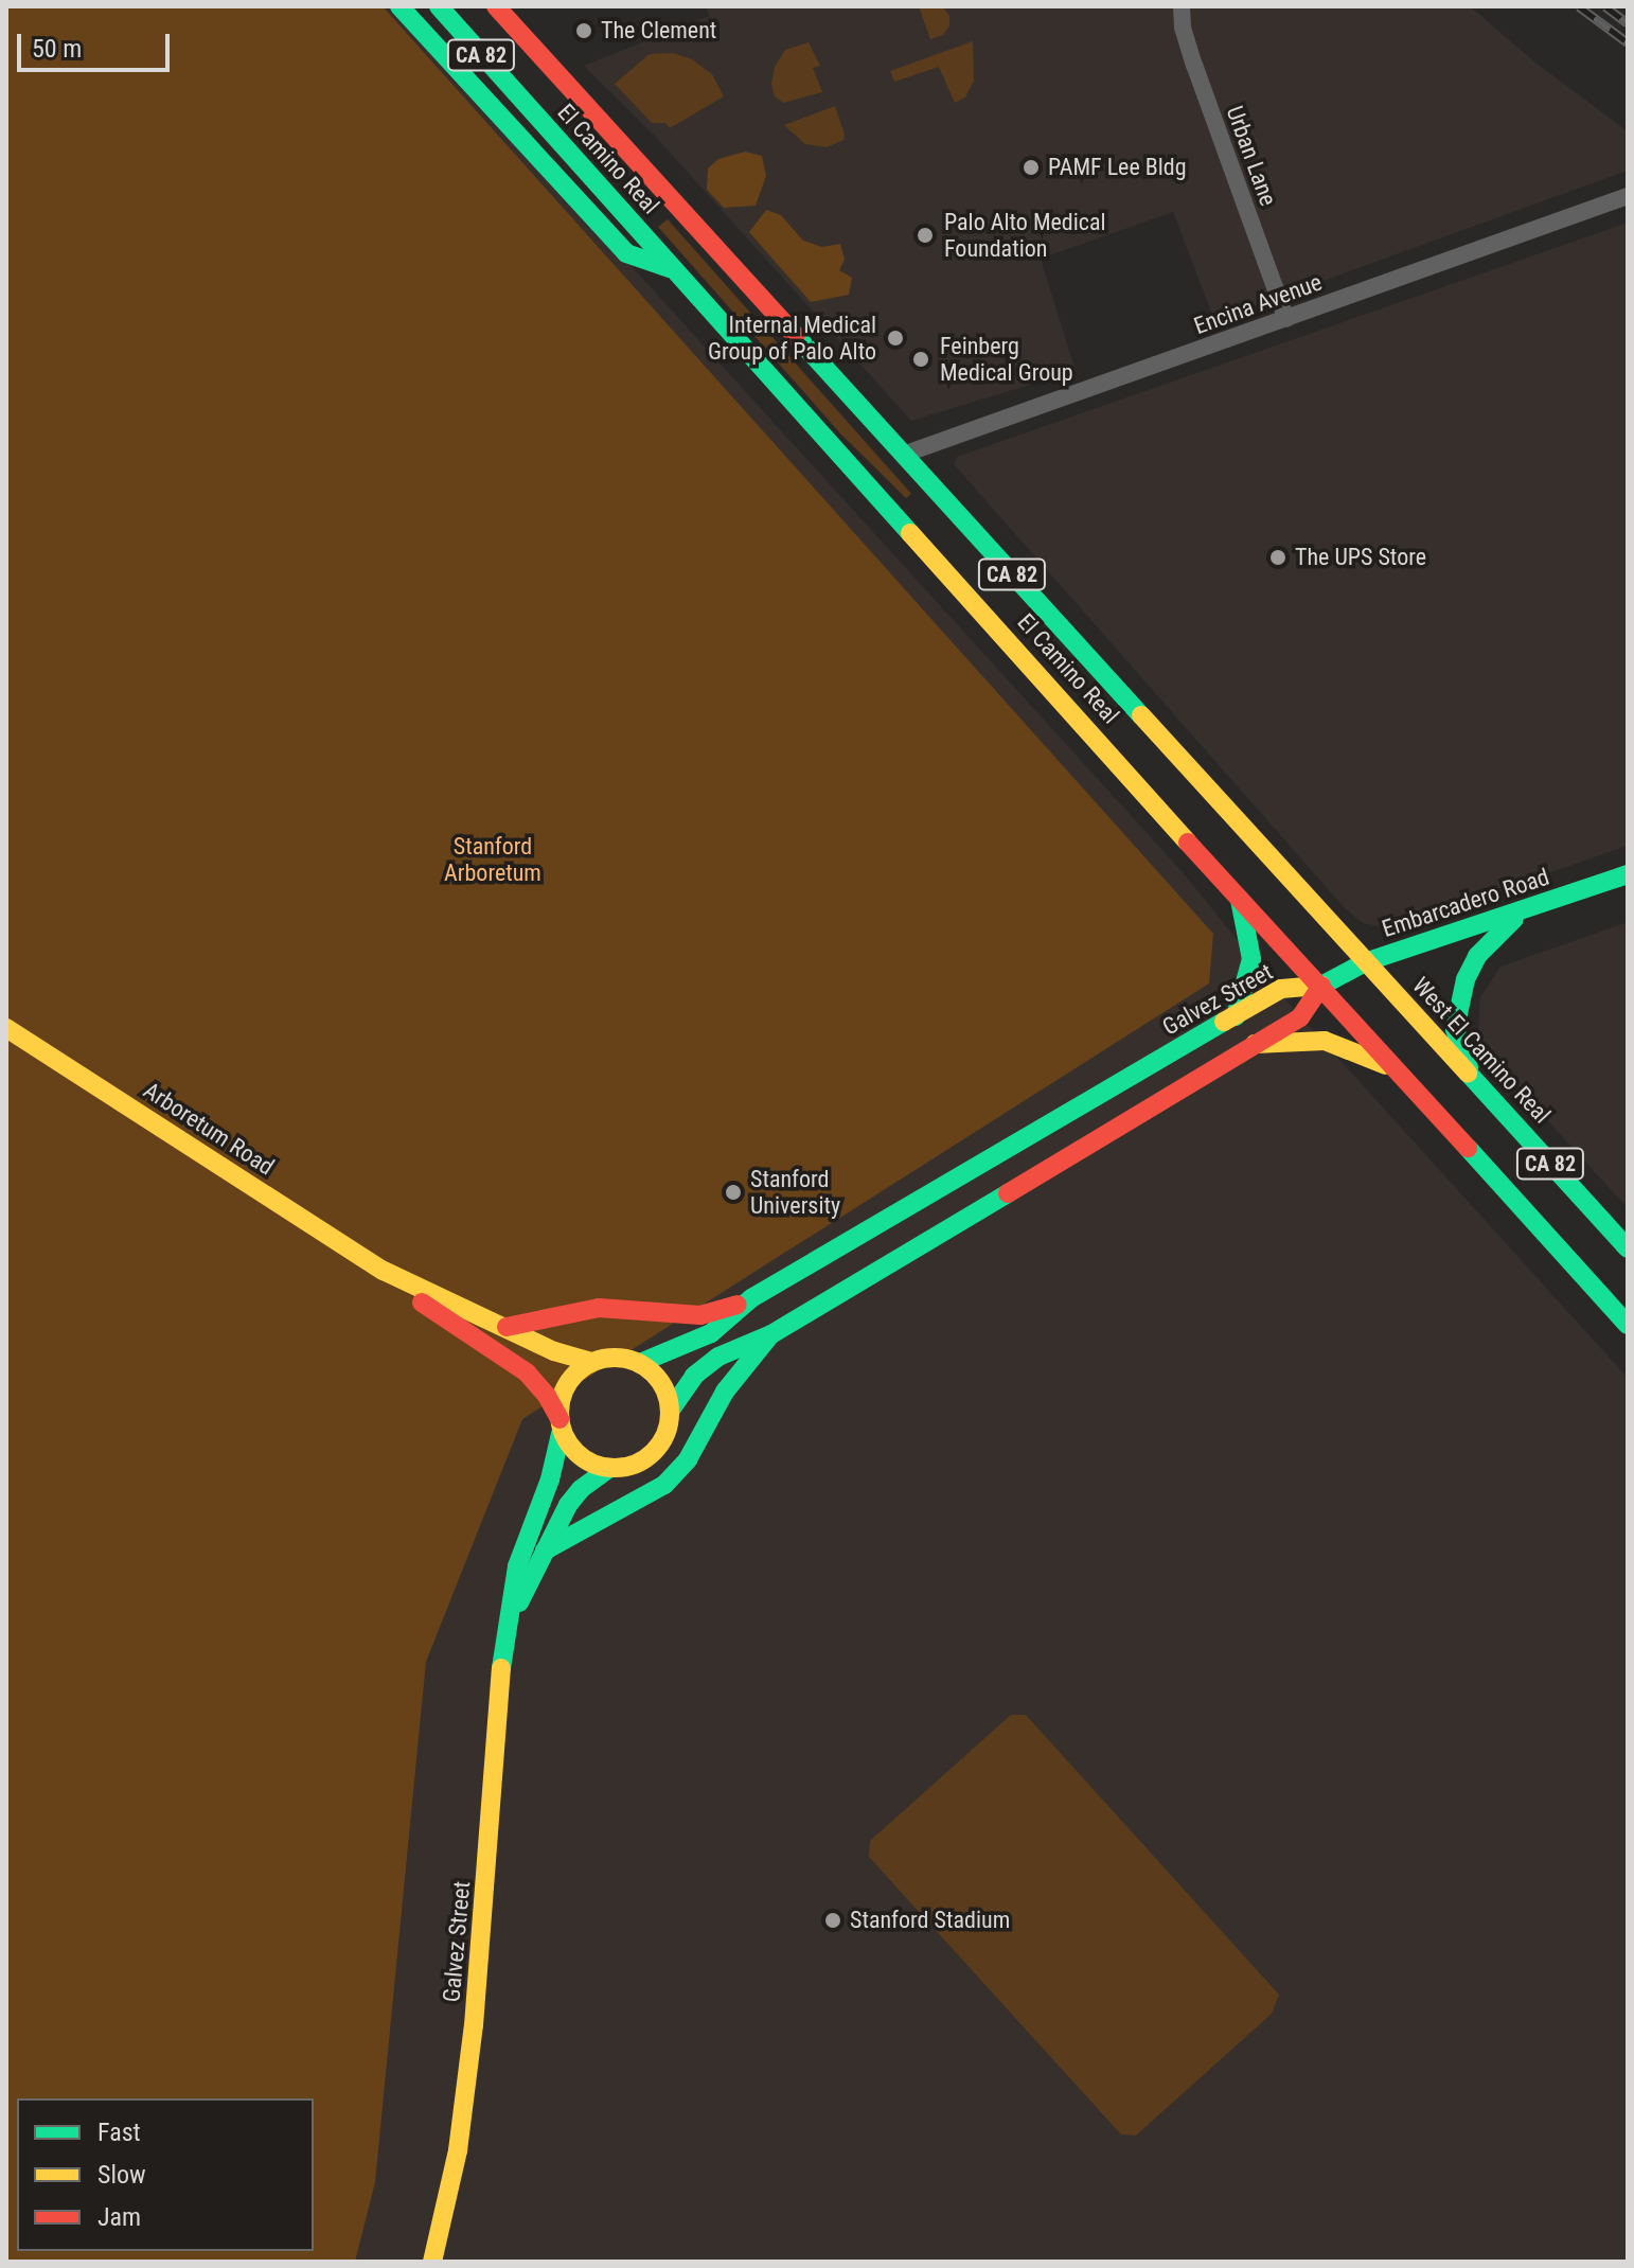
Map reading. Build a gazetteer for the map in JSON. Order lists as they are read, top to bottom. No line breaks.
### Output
{"streets":{"main road":["CA 82","El Camino Real","Embarcadero Road","Galvez Street","West El Camino Real","Arboretum Road"],"street":["Urban Lane","Encina Avenue"]},"crossings":[["Urban Lane","Encina Avenue"],["El Camino Real","Encina Avenue"],["El Camino Real","Embarcadero Road"],["El Camino Real","Galvez Street"],["El Camino Real","West El Camino Real"],["Embarcadero Road","Galvez Street"],["Embarcadero Road","West El Camino Real"],["Galvez Street","Arboretum Road"]],"parks":["Stanford Arboretum"],"places":["The Clement","PAMF Lee Bldg","Palo Alto Medical Foundation","Internal Medical Group of Palo Alto","Feinberg Medical Group","The UPS Store","Stanford University","Stanford Stadium"],"legend":["Fast","Slow","Jam"],"scale_bar":"50 m"}
